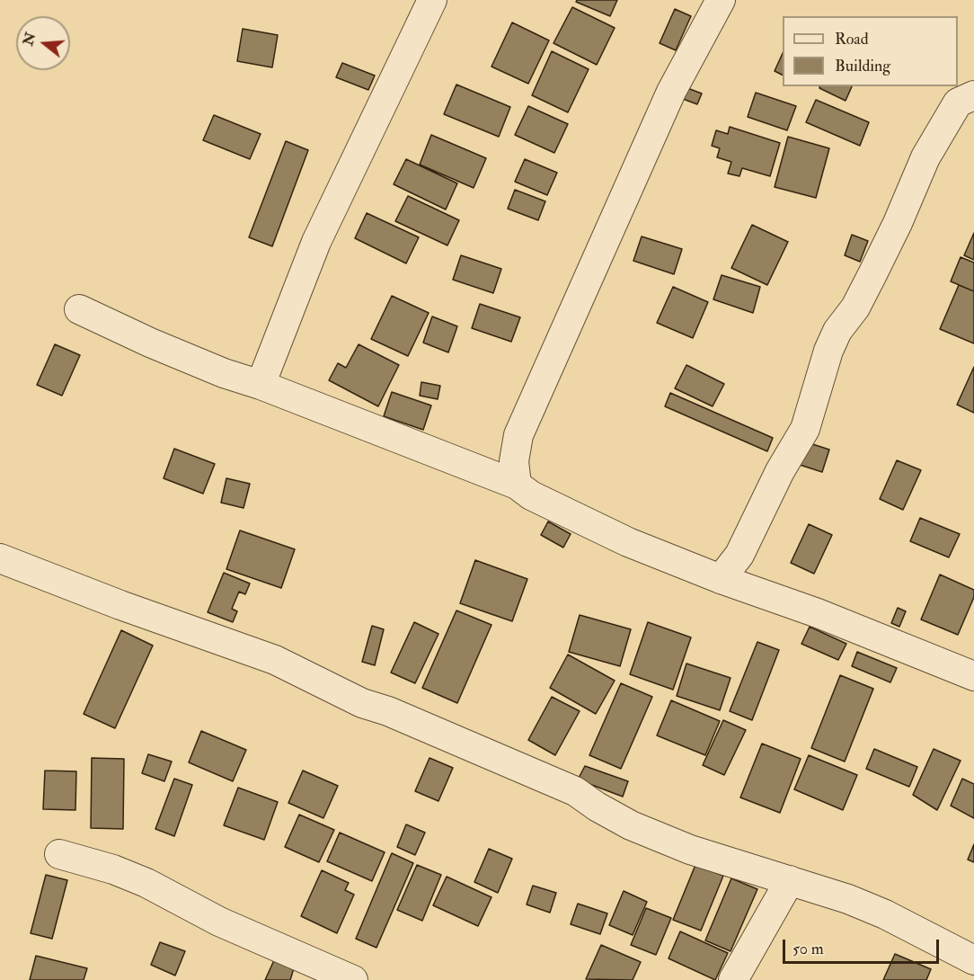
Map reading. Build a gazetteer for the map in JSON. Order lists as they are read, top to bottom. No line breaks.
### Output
{"legend":["Road","Building"],"scale_bar":"50 m","north":"left"}
